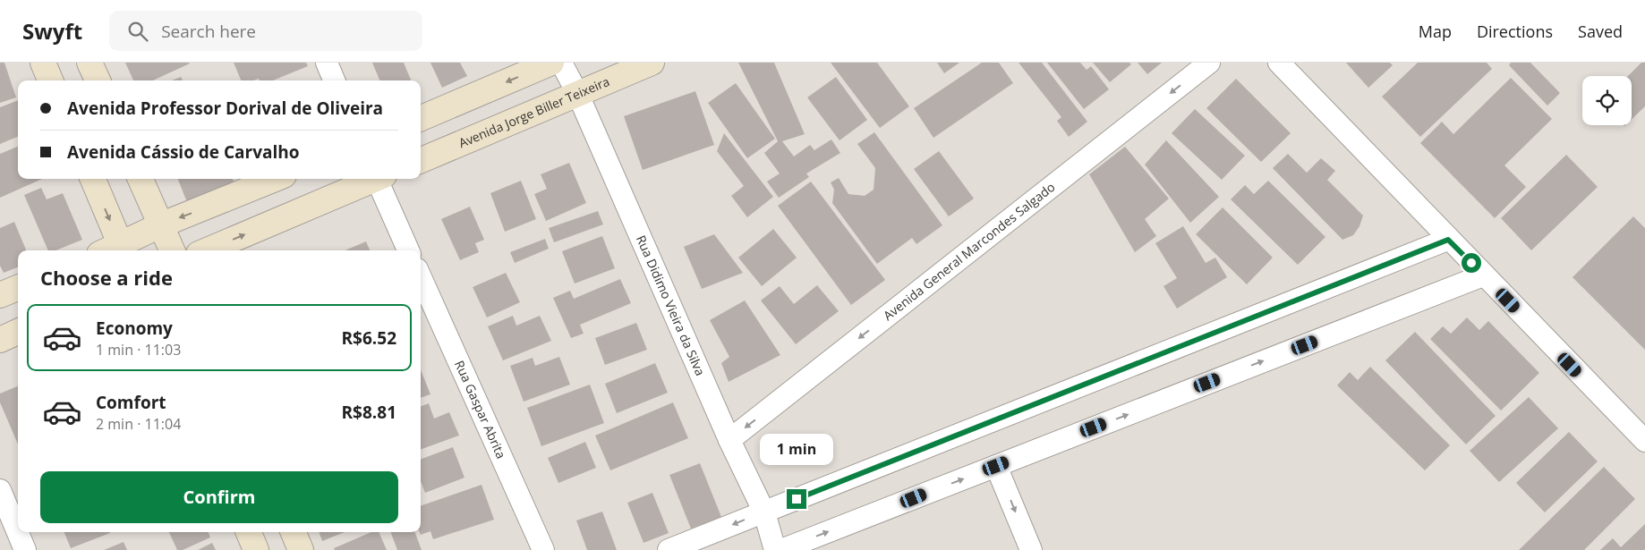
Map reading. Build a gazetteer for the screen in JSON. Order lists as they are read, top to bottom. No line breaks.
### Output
{"streets":{"street":["Avenida Jorge Biller Teixeira","Avenida General Marcondes Salgado","Rua Didimo Vieira da Silva","Rua Gaspar Abrita"]},"crossings":[["Avenida Jorge Biller Teixeira","Rua Didimo Vieira da Silva"],["Avenida General Marcondes Salgado","Rua Didimo Vieira da Silva"]],"page":{"header":"Swyft","search":"Search here","nav":["Map","Directions","Saved"],"banner":["Avenida Professor Dorival de Oliveira","Avenida Cássio de Carvalho"],"heading":"Choose a ride","list":[{"name":"Economy","note":"1 min · 11:03","value":"R$6.52"},{"name":"Comfort","note":"2 min · 11:04","value":"R$8.81"}],"bubble":"1 min","buttons":"Confirm"}}
